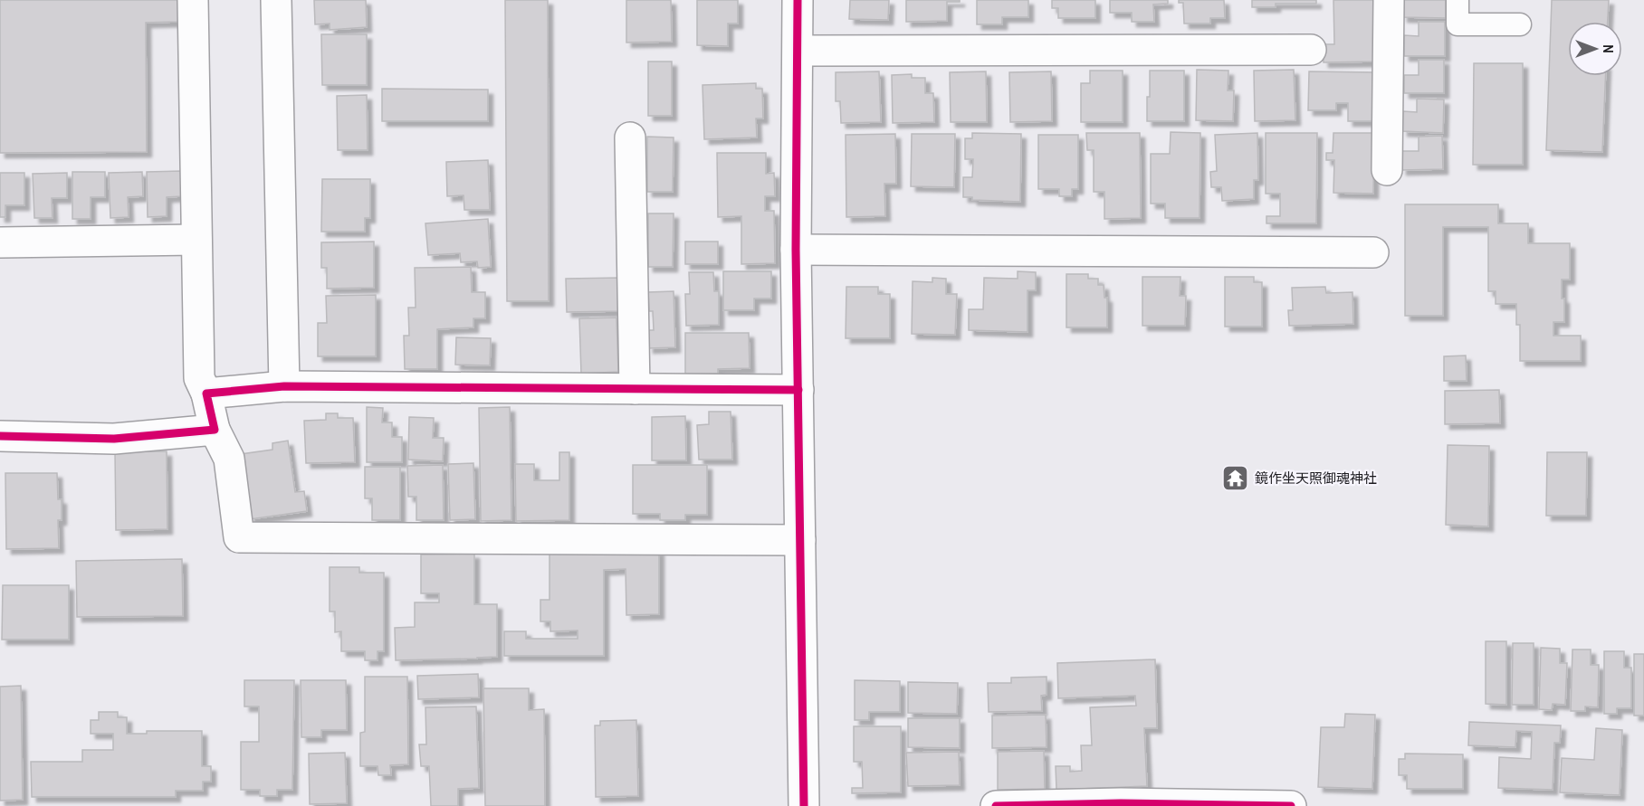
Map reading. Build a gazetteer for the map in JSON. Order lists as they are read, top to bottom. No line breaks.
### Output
{"places":{"temple":["鏡作坐天照御魂神社"]},"north":"right"}
